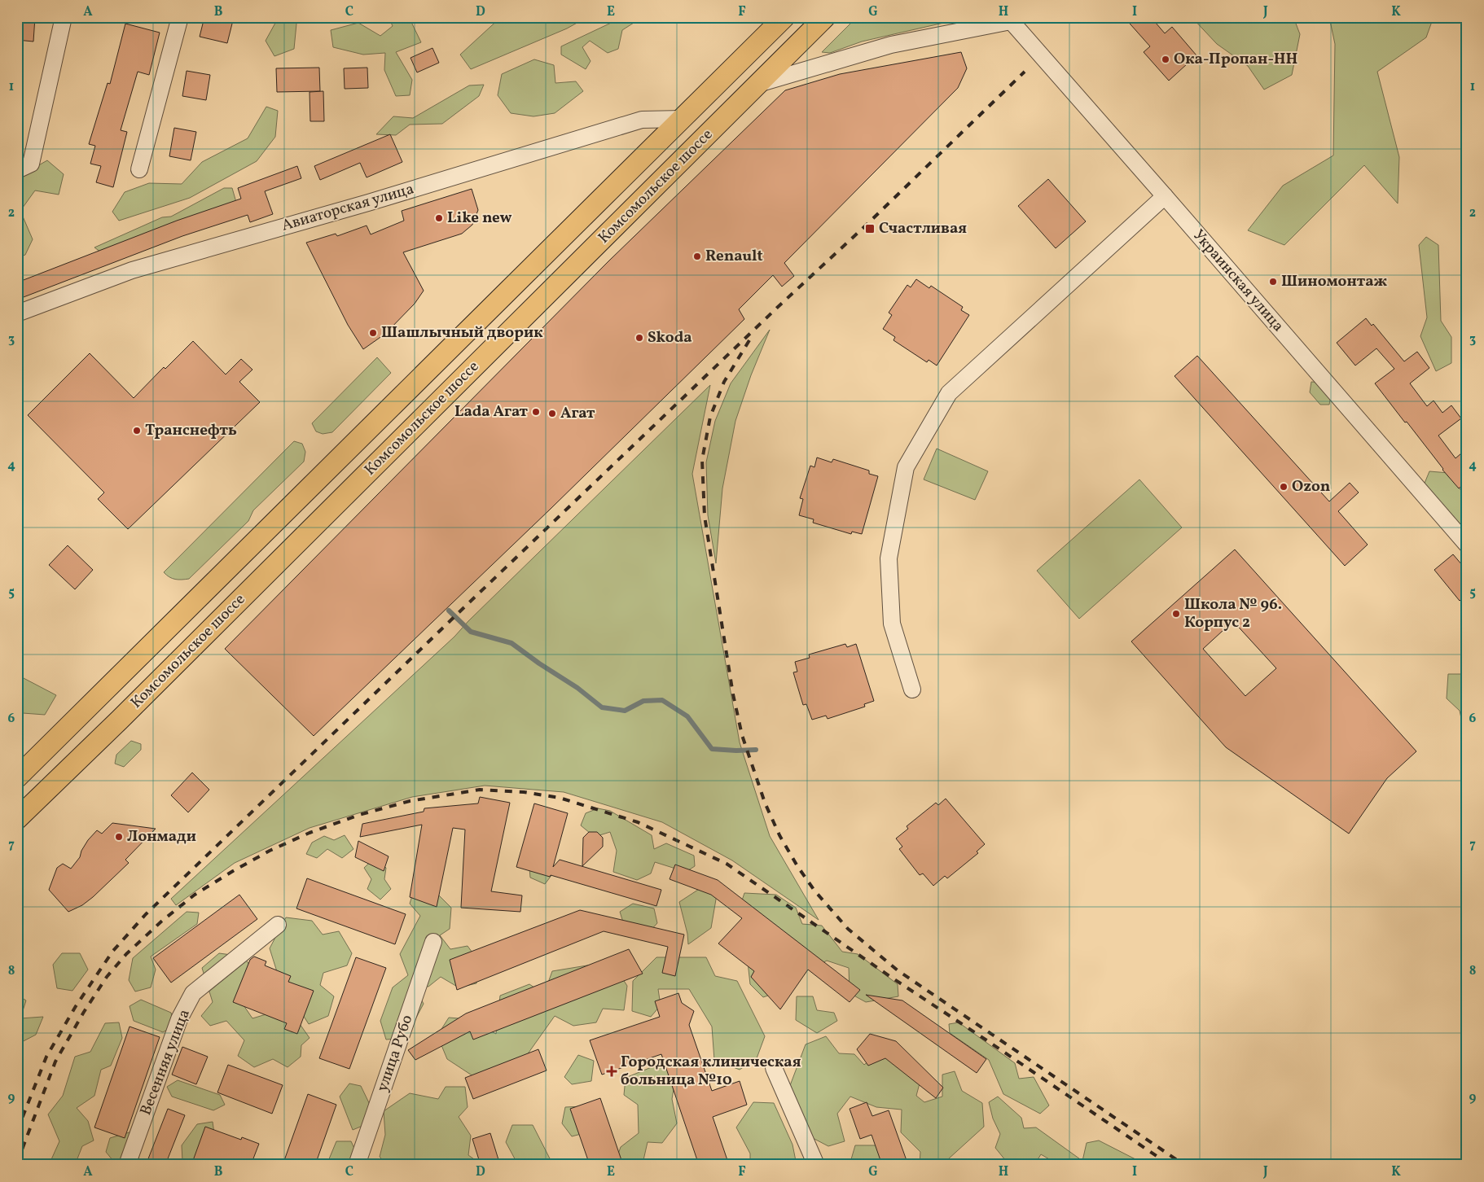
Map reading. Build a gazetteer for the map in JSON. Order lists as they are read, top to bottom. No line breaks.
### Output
{"streets":{"main road":["Комсомольское шоссе"],"street":["Авиаторская улица","Украинская улица","улица Рубо","Весенняя улица"]},"crossings":[["Комсомольское шоссе","Авиаторская улица"]],"places":{"other":["Ока-Пропан-НН","Like new","Renault","Шиномонтаж","Шашлычный дворик","Skoda","Lada Агат","Агат","Транснефть","Ozon","Школа № 96. Корпус 2","Лонмади"],"transit":["Счастливая"],"health":["Городская клиническая больница №10"]},"grid":{"columns":["A","B","C","D","E","F","G","H","I","J","K"],"rows":["1","2","3","4","5","6","7","8","9"]}}
